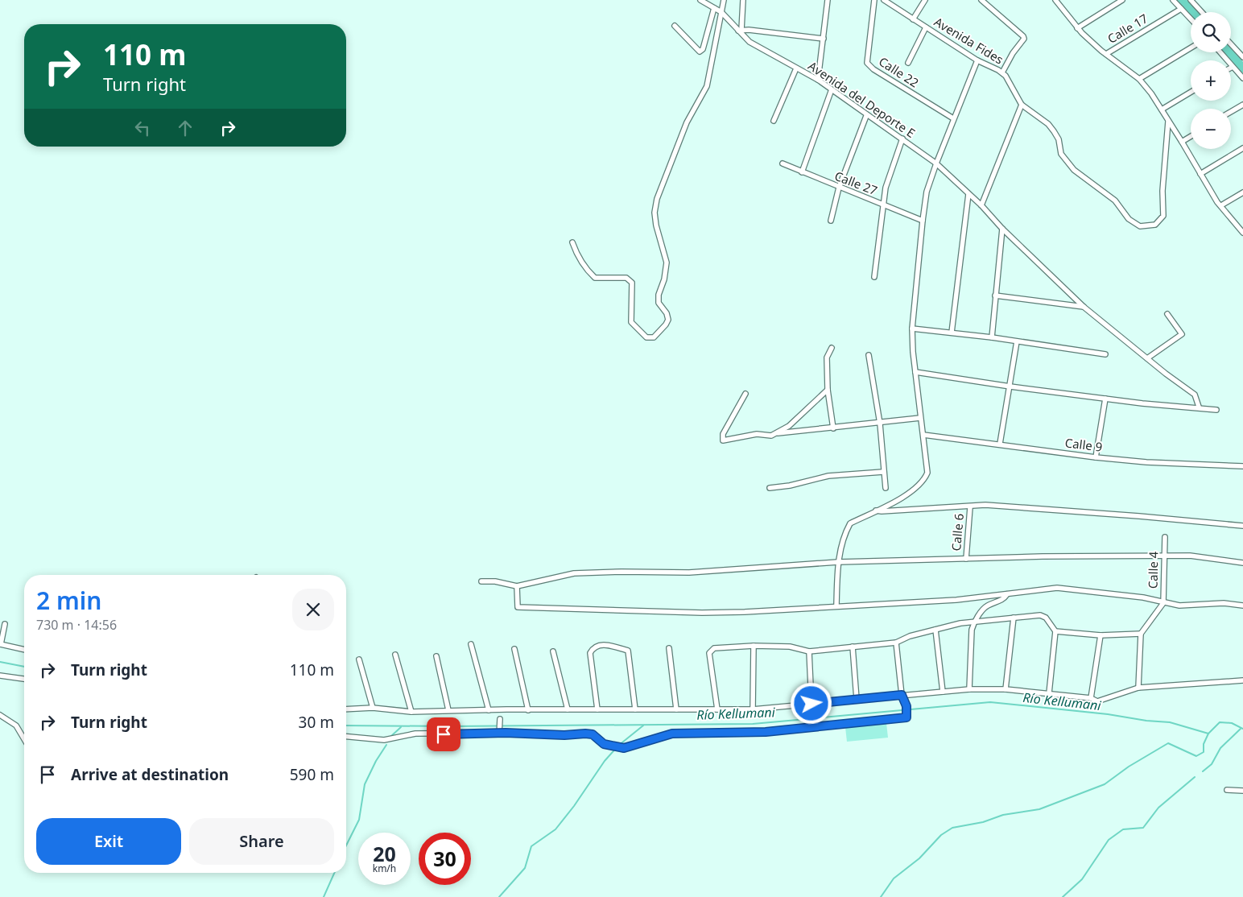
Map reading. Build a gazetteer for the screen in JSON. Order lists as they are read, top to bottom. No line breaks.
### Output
{"streets":{"street":["Calle 17","Avenida Fides","Calle 22","Avenida del Deporte E","Calle 27","Calle 9","Calle 6","Calle 4"]},"water":["Río Kellumani"],"page":{"map_buttons":["+","−"],"turn":["110 m","Turn right"],"heading":["2 min","730 m · 14:56"],"list":[{"name":"Turn right","value":"110 m"},{"name":"Turn right","value":"30 m"},{"name":"Arrive at destination","value":"590 m"}],"buttons":["Exit","Share"],"speed":"20 km/h","limit":"30"}}
